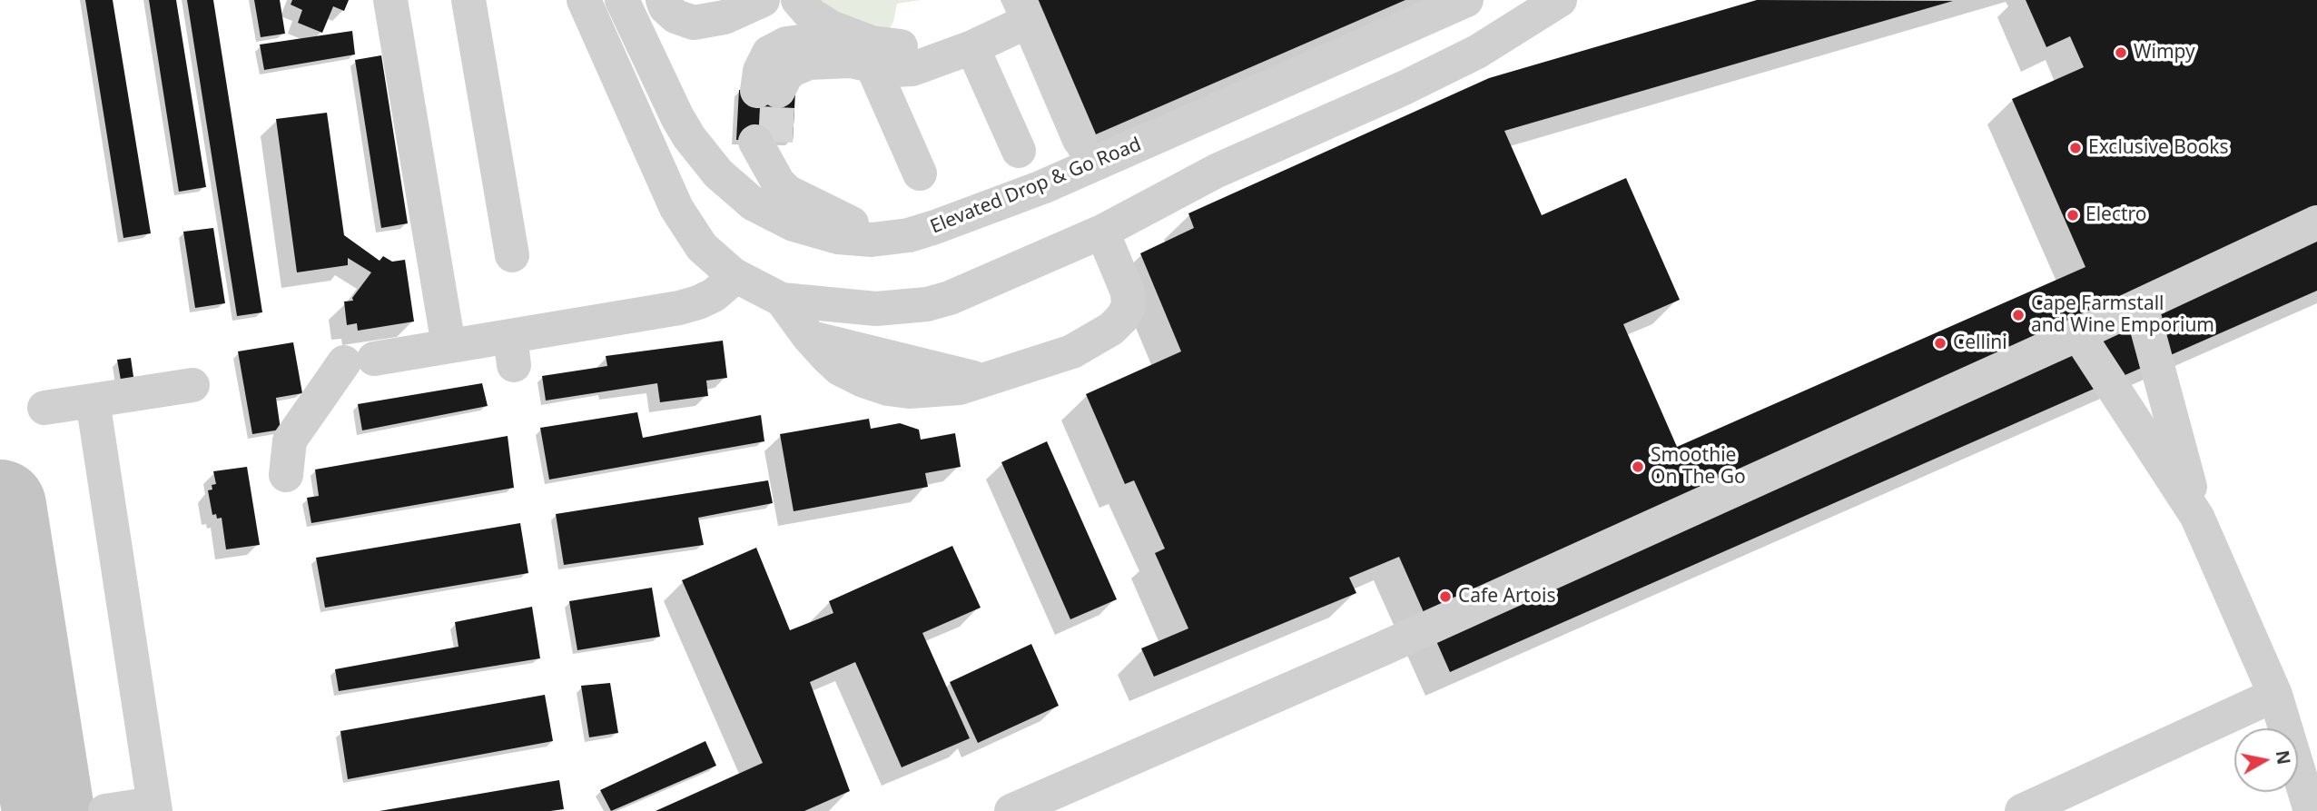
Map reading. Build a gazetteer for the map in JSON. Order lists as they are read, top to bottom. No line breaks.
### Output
{"streets":{"street":["Elevated Drop & Go Road"]},"places":["Wimpy","Exclusive Books","Electro","Cape Farmstall and Wine Emporium","Cellini","Smoothie On The Go","Cafe Artois"],"north":"right"}
